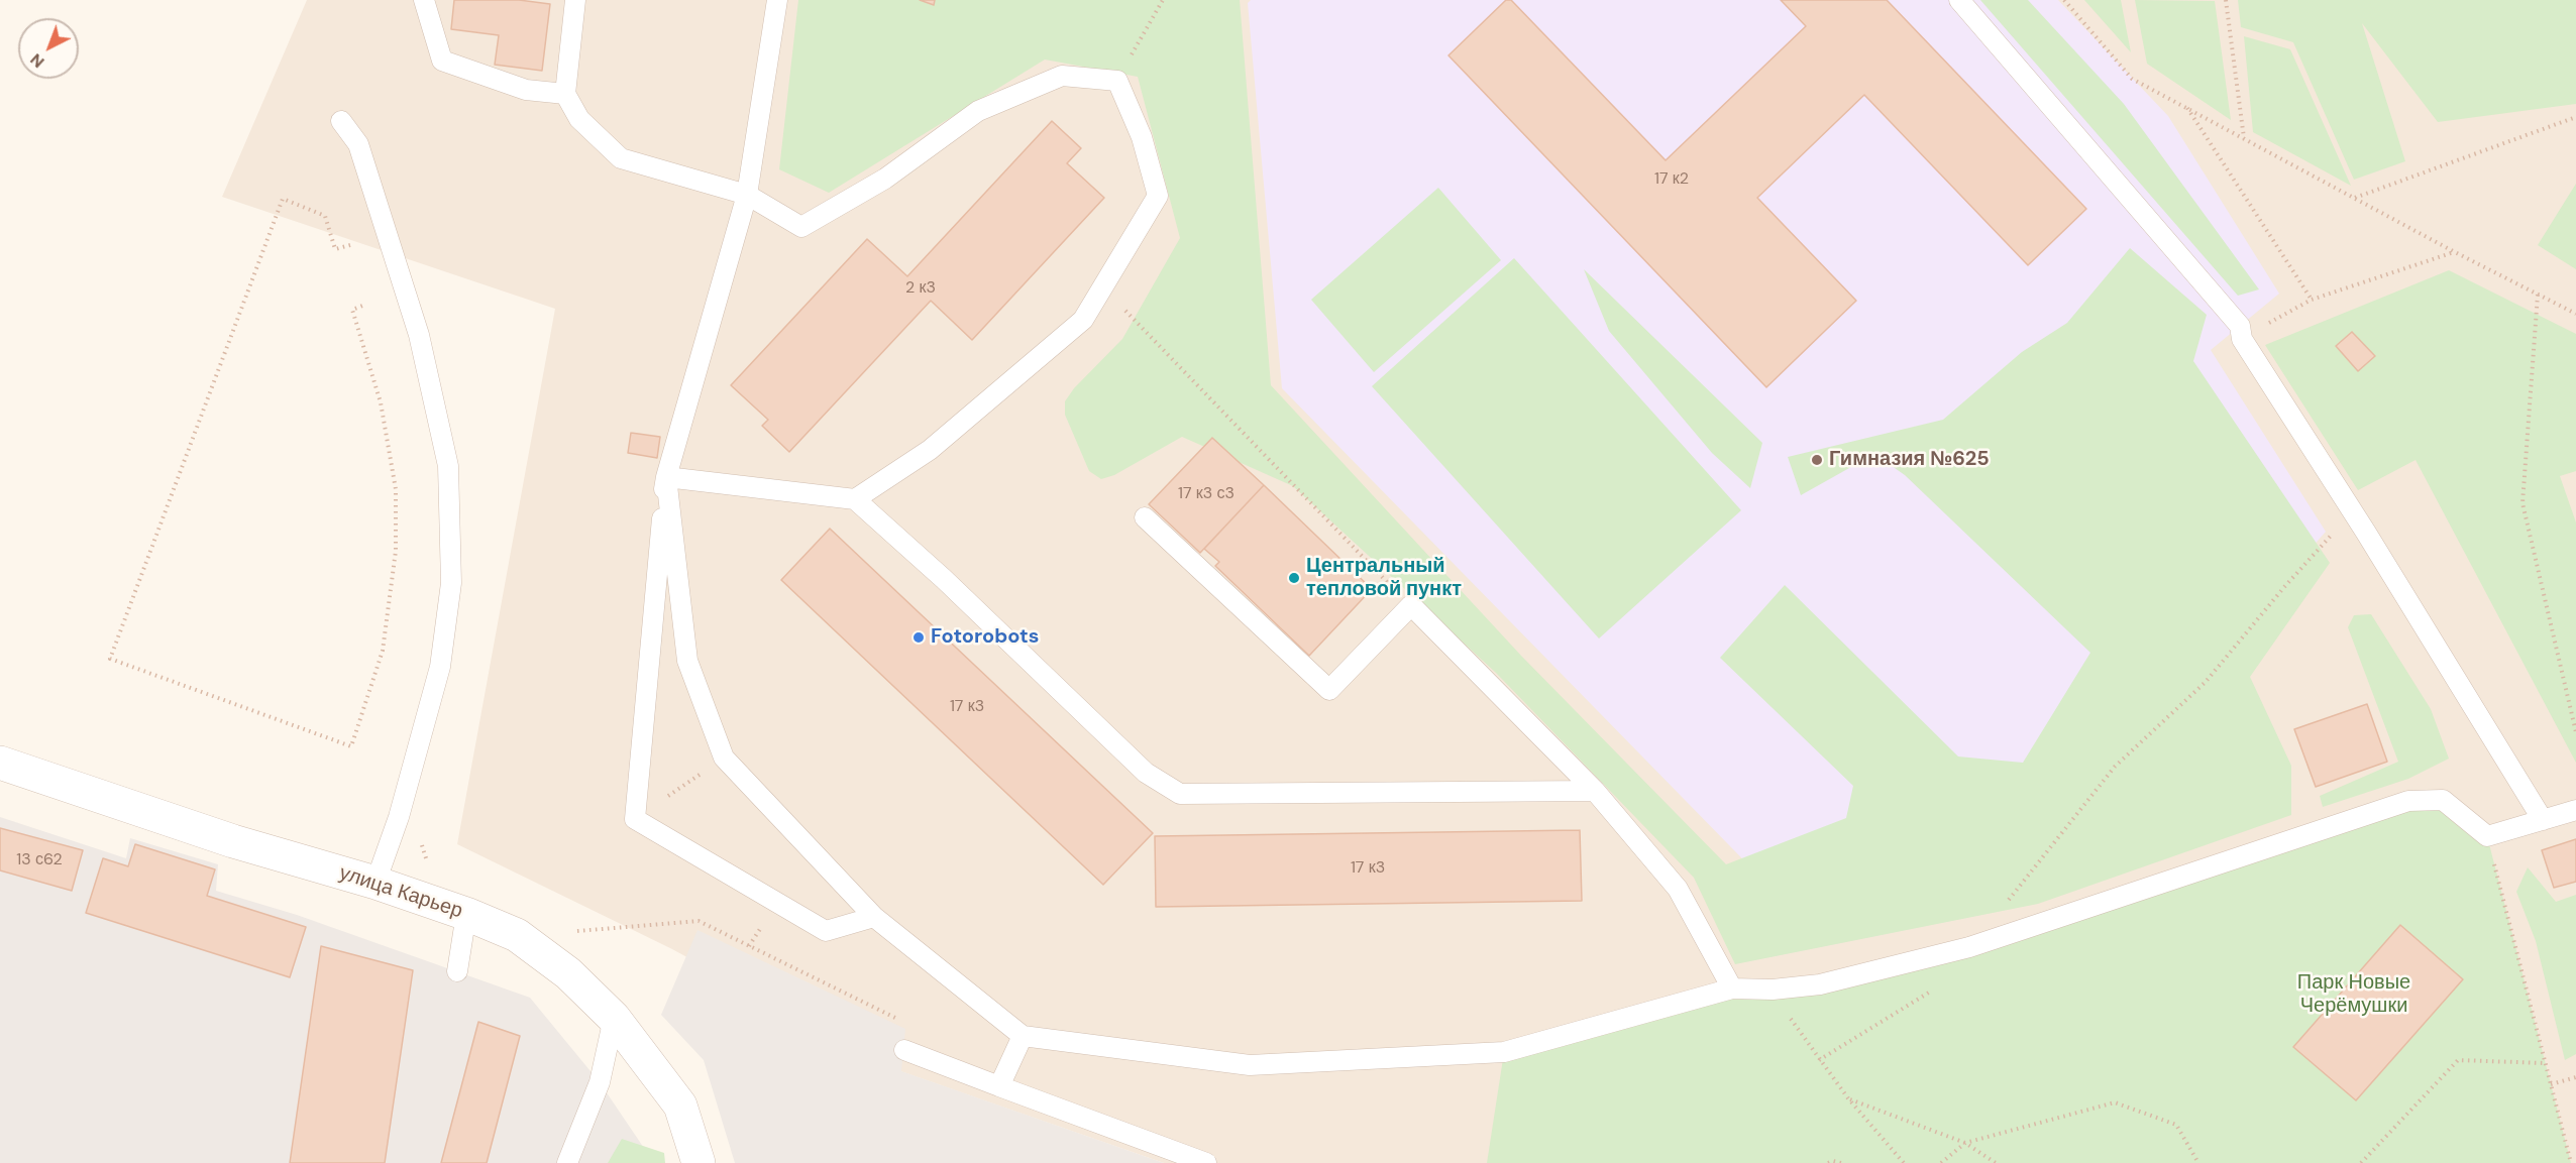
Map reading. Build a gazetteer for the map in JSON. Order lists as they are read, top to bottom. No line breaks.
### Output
{"streets":{"street":["улица Карьер"]},"parks":["Парк Новые Черёмушки"],"places":["Гимназия №625","Центральный тепловой пункт","Fotorobots"],"house_numbers":["17 к2","2 к3","17 к3 с3","17 к3","13 с62","17 к3"],"north":"bottom left"}
